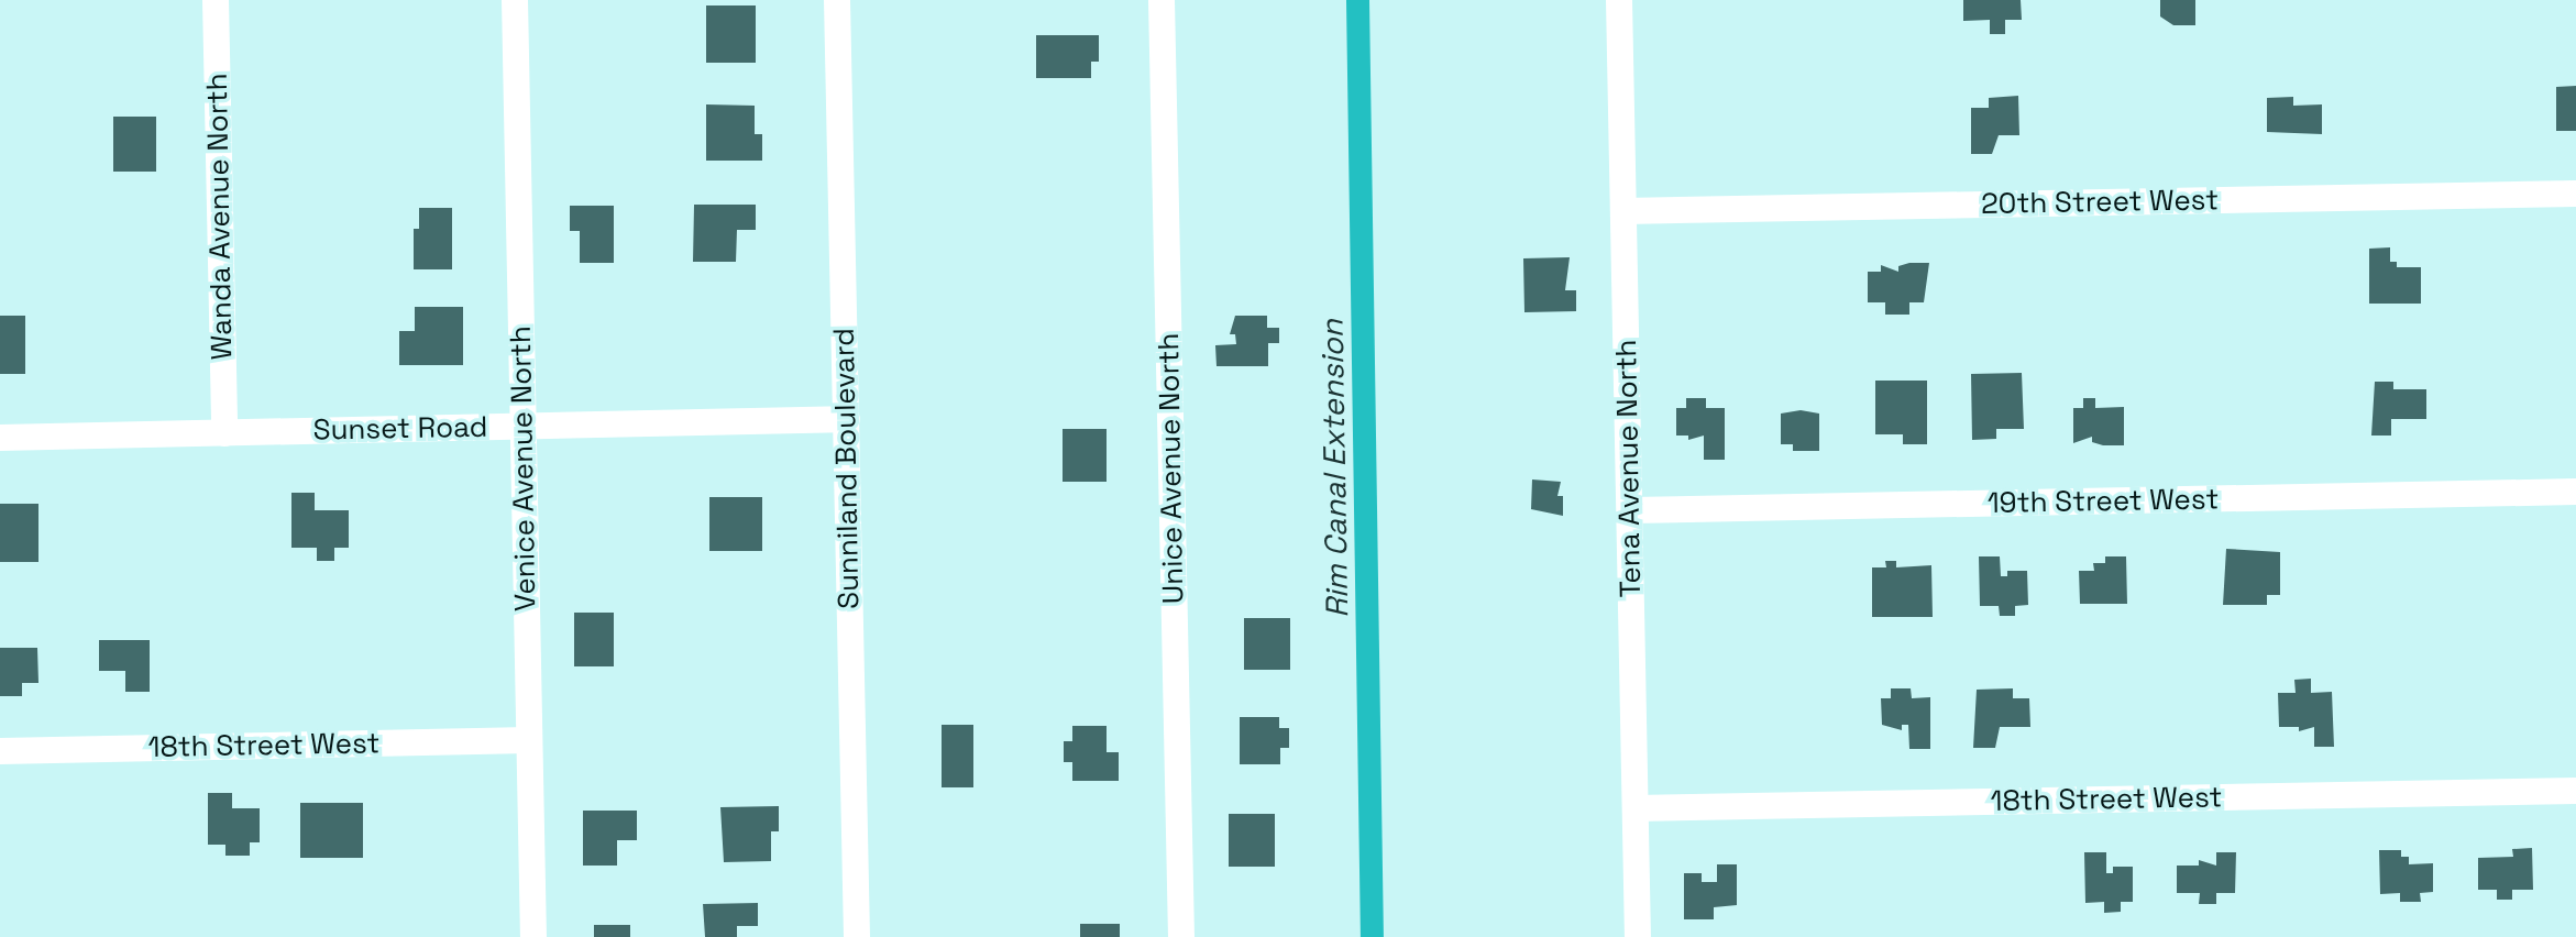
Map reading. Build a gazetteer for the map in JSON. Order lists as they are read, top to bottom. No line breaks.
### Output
{"streets":{"street":["20th Street West","Wanda Avenue North","Sunset Road","Venice Avenue North","Sunniland Boulevard","Unice Avenue North","Tena Avenue North","19th Street West","18th Street West"]},"crossings":[["20th Street West","Tena Avenue North"],["Wanda Avenue North","Sunset Road"],["Sunset Road","Venice Avenue North"],["Sunset Road","Sunniland Boulevard"],["Venice Avenue North","18th Street West"],["Tena Avenue North","19th Street West"],["Tena Avenue North","18th Street West"]],"water":["Rim Canal Extension"]}
